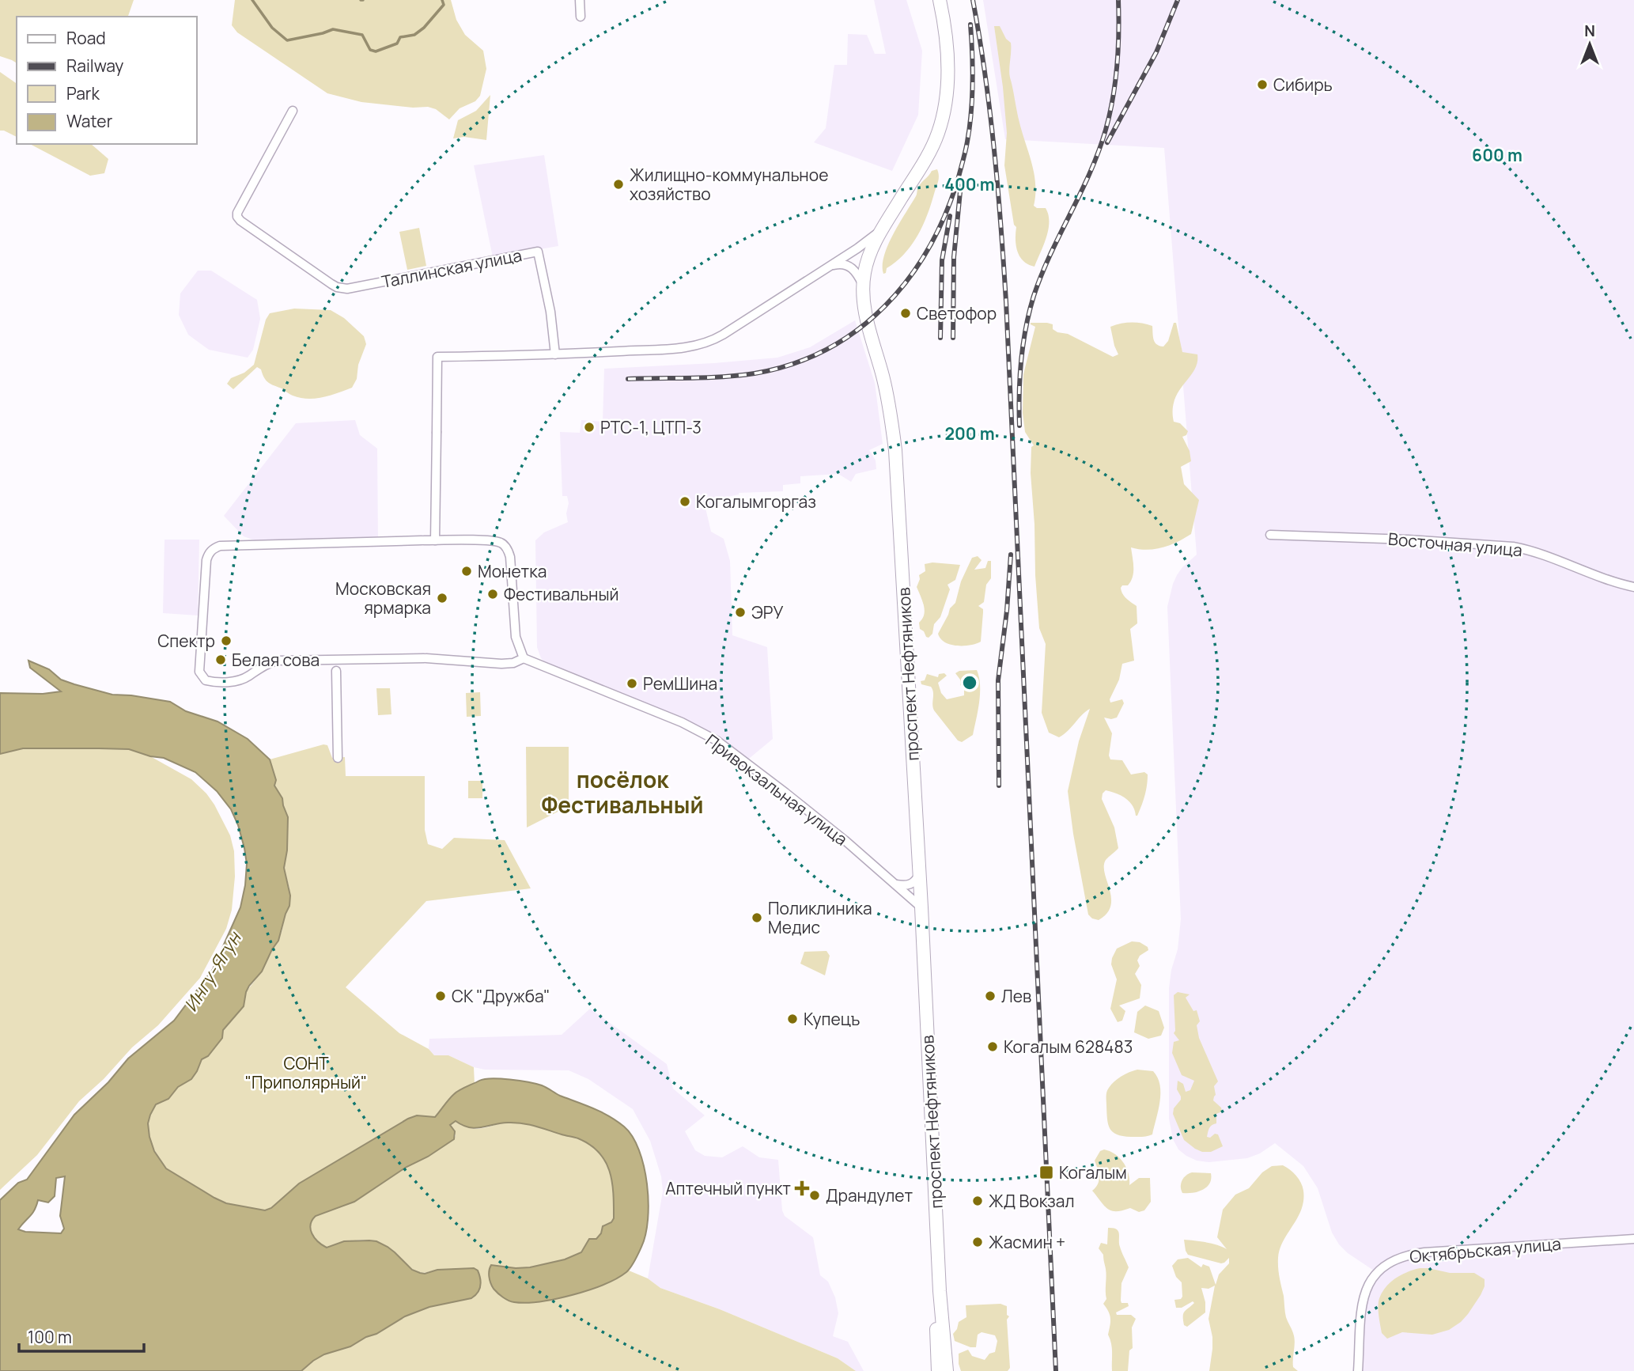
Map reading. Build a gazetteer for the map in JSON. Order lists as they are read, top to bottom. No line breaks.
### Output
{"streets":{"main road":["проспект Нефтяников"],"street":["Таллинская улица","Восточная улица","Привокзальная улица","Октябрьская улица"]},"crossings":[["проспект Нефтяников","Привокзальная улица"]],"districts":["посёлок Фестивальный"],"water":["Ингу-Ягун"],"parks":["СОНТ \"Приполярный\""],"places":{"other":["Сибирь","Жилищно-коммунальное хозяйство","Светофор","РТС-1, ЦТП-3","Когалымгоргаз","Монетка","Фестивальный","Московская ярмарка","ЭРУ","Спектр","Белая сова","РемШина","Поликлиника Медис","СК \"Дружба\"","Лев","Купецъ","Когалым 628483","Драндулет","ЖД Вокзал","Жасмин +"],"transit":["Когалым"],"health":["Аптечный пункт"]},"legend":["Road","Railway","Park","Water"],"scale_bar":"100 m","north":"top","rings":["600 m","400 m","200 m"]}
